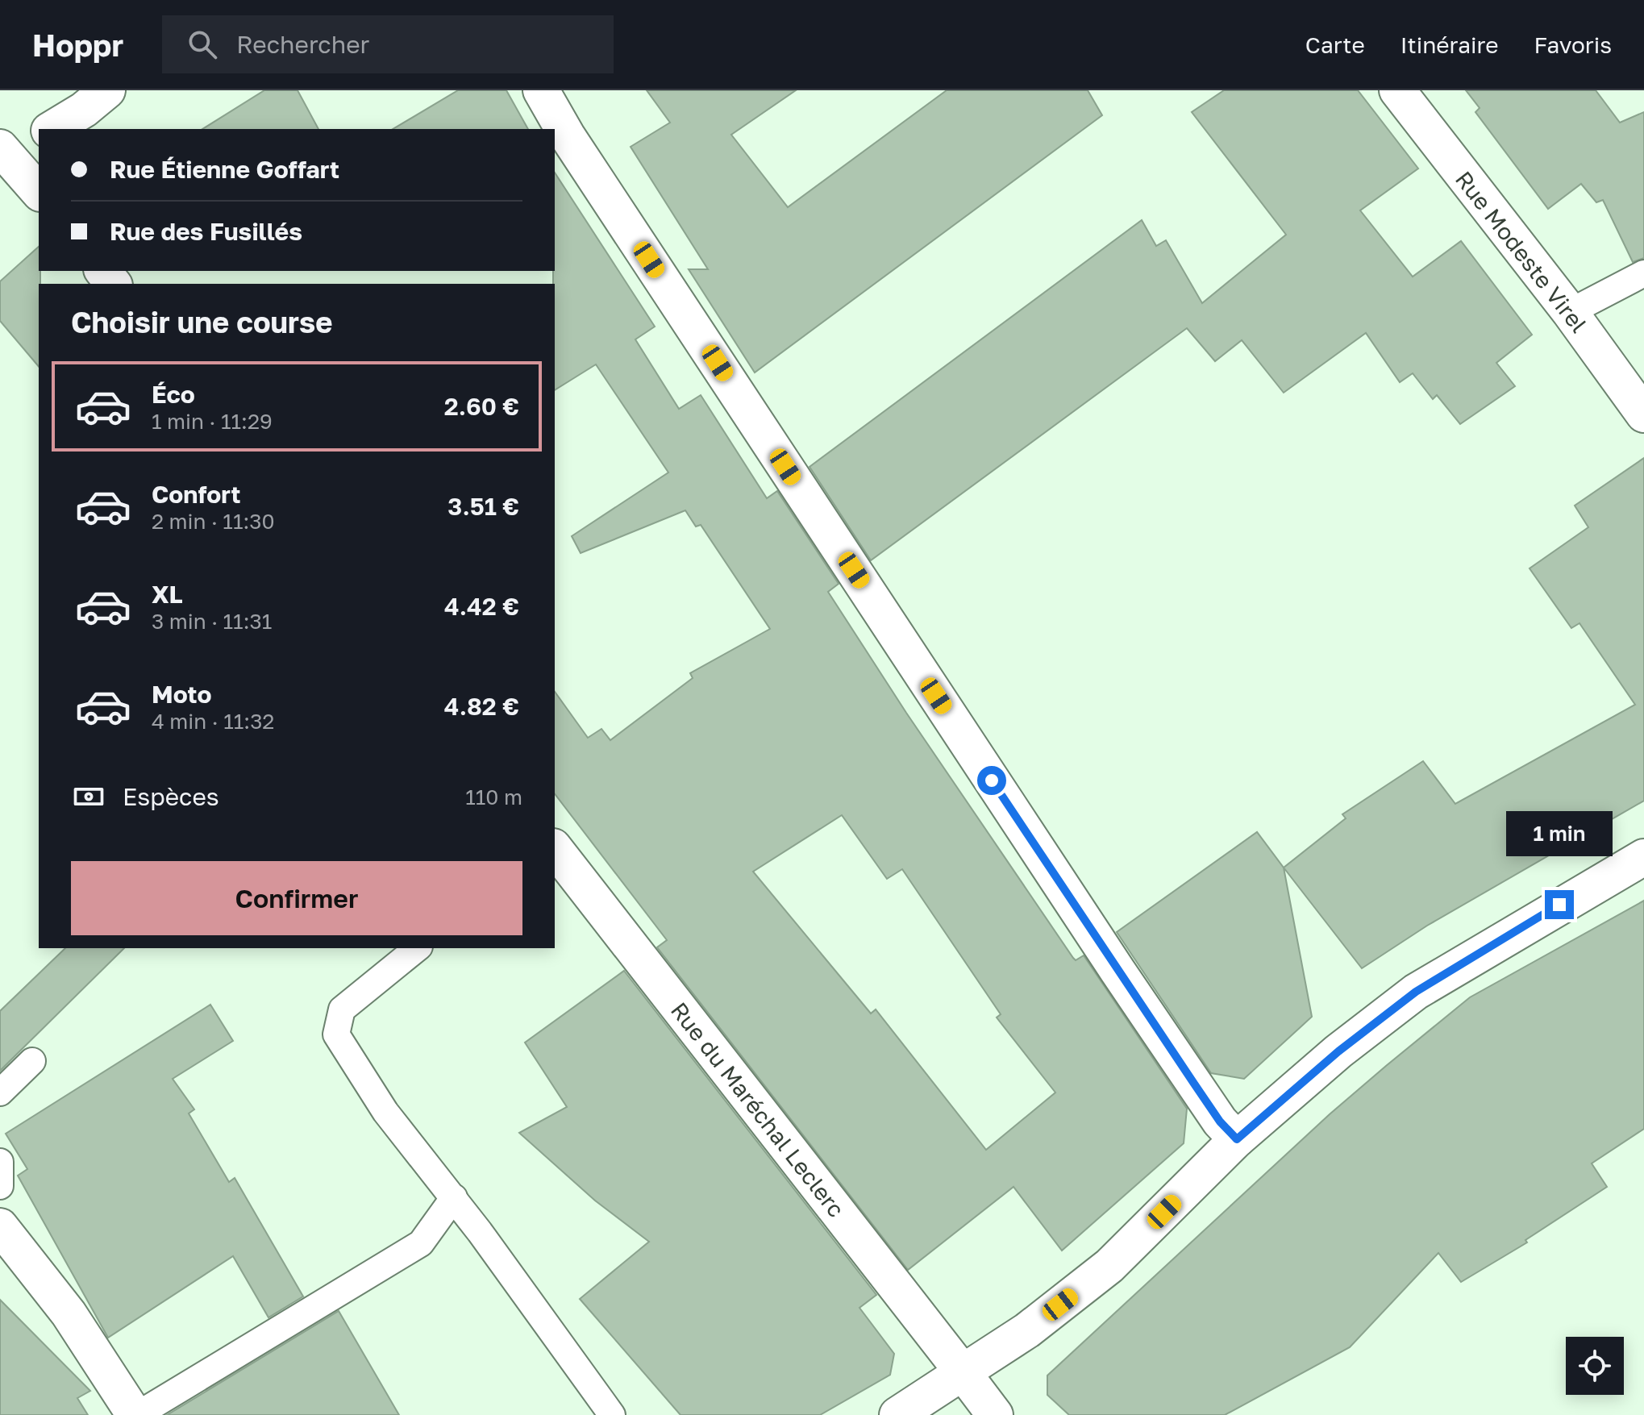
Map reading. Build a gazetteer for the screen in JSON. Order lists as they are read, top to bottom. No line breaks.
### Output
{"streets":{"street":["Rue Modeste Virel","Rue du Maréchal Leclerc"]},"page":{"header":"Hoppr","search":"Rechercher","nav":["Carte","Itinéraire","Favoris"],"banner":["Rue Étienne Goffart","Rue des Fusillés"],"heading":"Choisir une course","list":[{"name":"Éco","note":"1 min · 11:29","value":"2.60 €"},{"name":"Confort","note":"2 min · 11:30","value":"3.51 €"},{"name":"XL","note":"3 min · 11:31","value":"4.42 €"},{"name":"Moto","note":"4 min · 11:32","value":"4.82 €"}],"pay":["Espèces","110 m"],"bubble":"1 min","buttons":"Confirmer"}}
